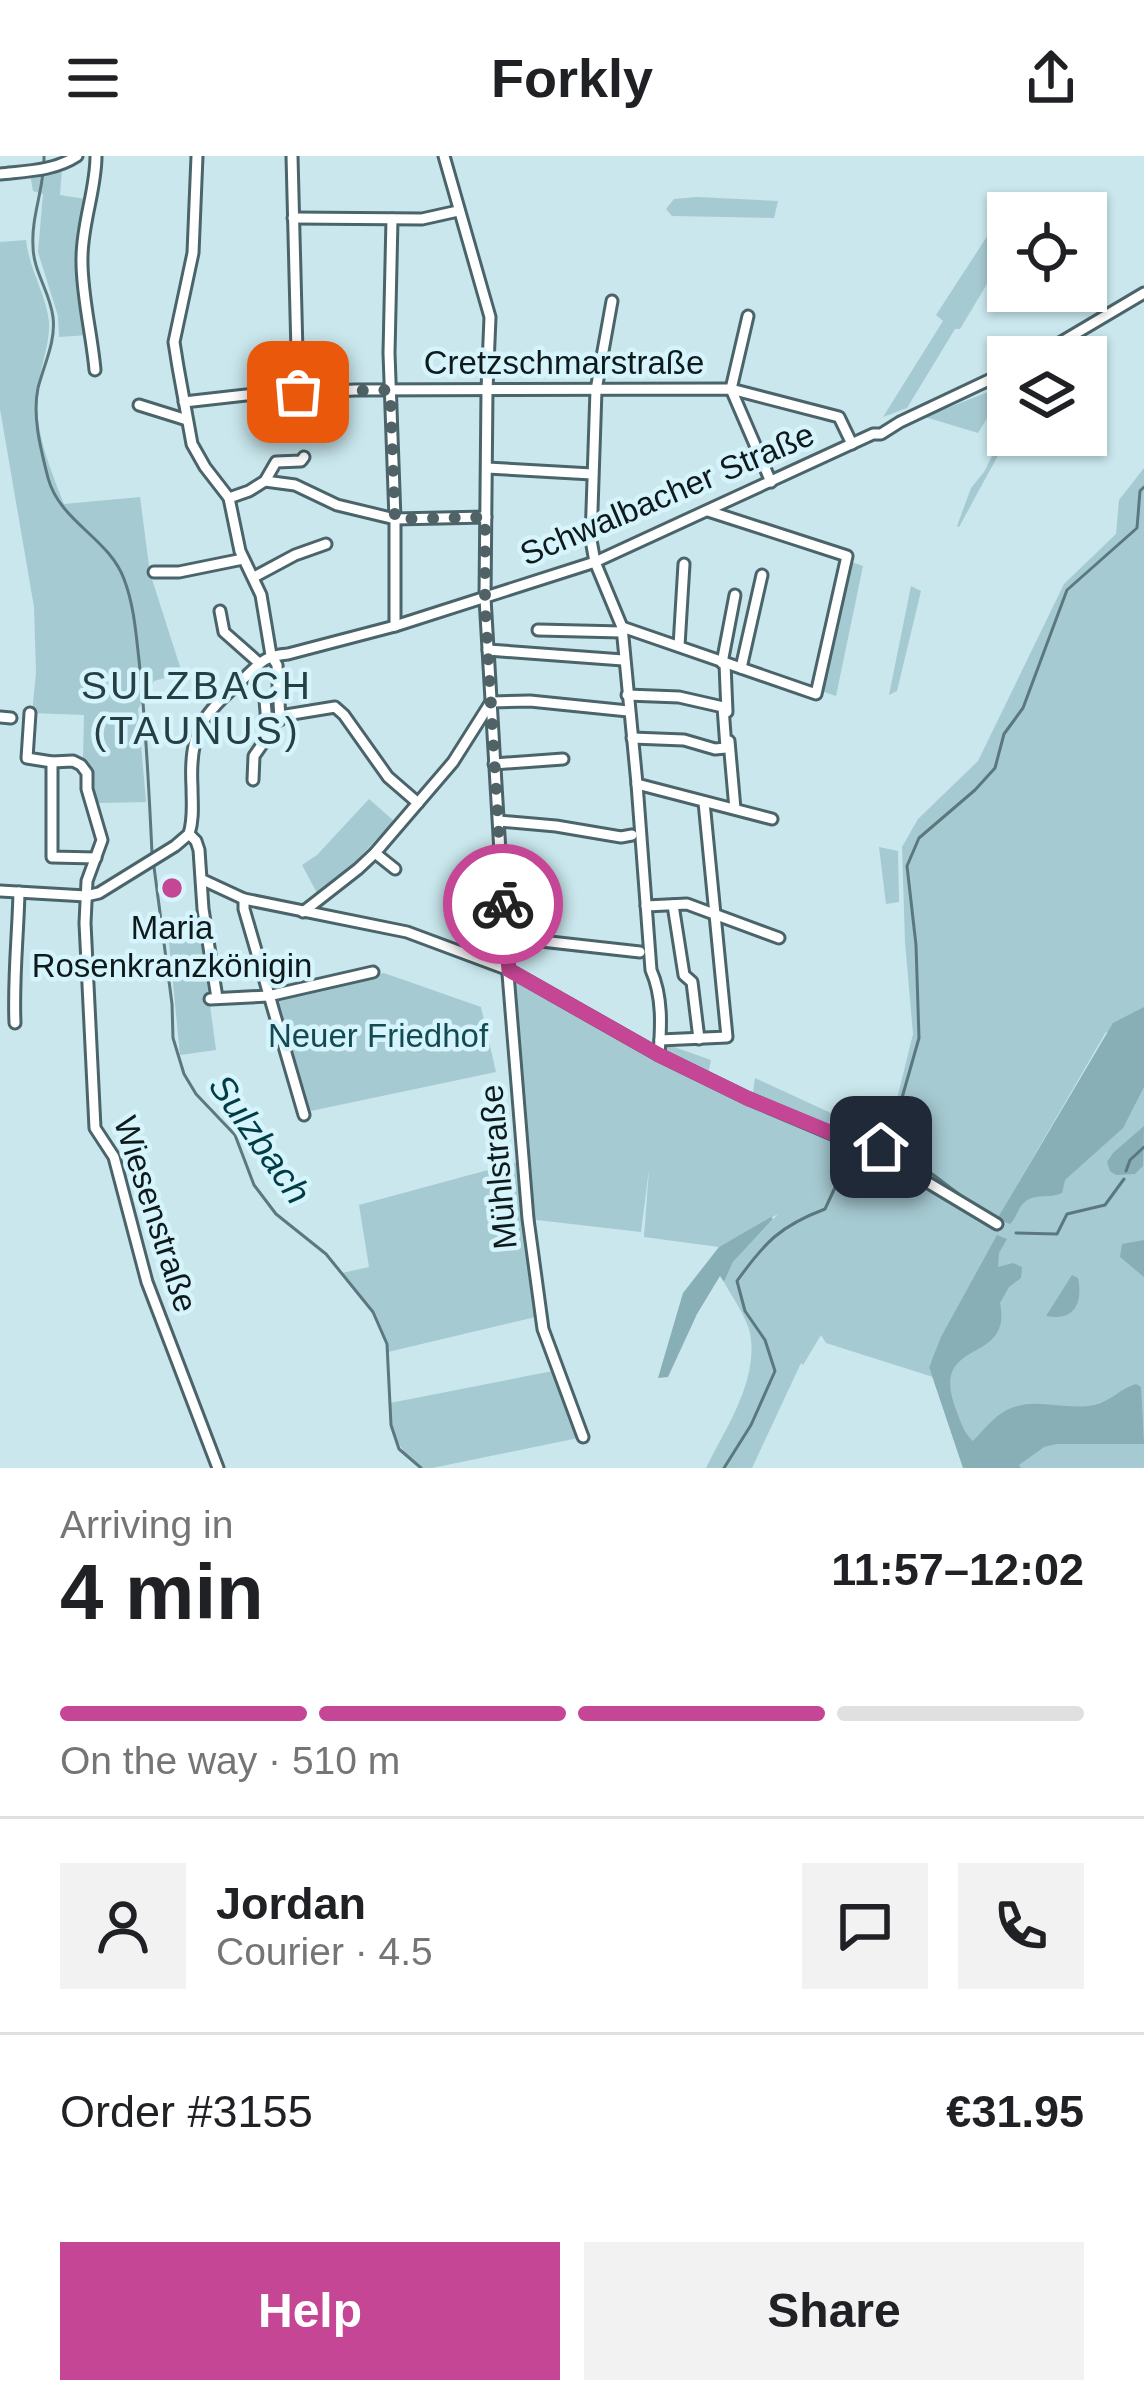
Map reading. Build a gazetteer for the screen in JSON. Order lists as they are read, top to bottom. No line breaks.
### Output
{"streets":{"street":["Cretzschmarstraße","Schwalbacher Straße","Mühlstraße","Wiesenstraße"]},"crossings":[["Cretzschmarstraße","Schwalbacher Straße"],["Cretzschmarstraße","Mühlstraße"],["Schwalbacher Straße","Mühlstraße"]],"districts":["SULZBACH (TAUNUS)"],"water":["Sulzbach"],"parks":["Neuer Friedhof"],"places":["Maria Rosenkranzkönigin"],"page":{"header":"Forkly","heading":["4 min","Arriving in","11:57–12:02"],"panel":["Jordan","Courier · 4.5","Order #3155","€31.95"],"bar":"On the way · 510 m","buttons":["Help","Share"]}}
